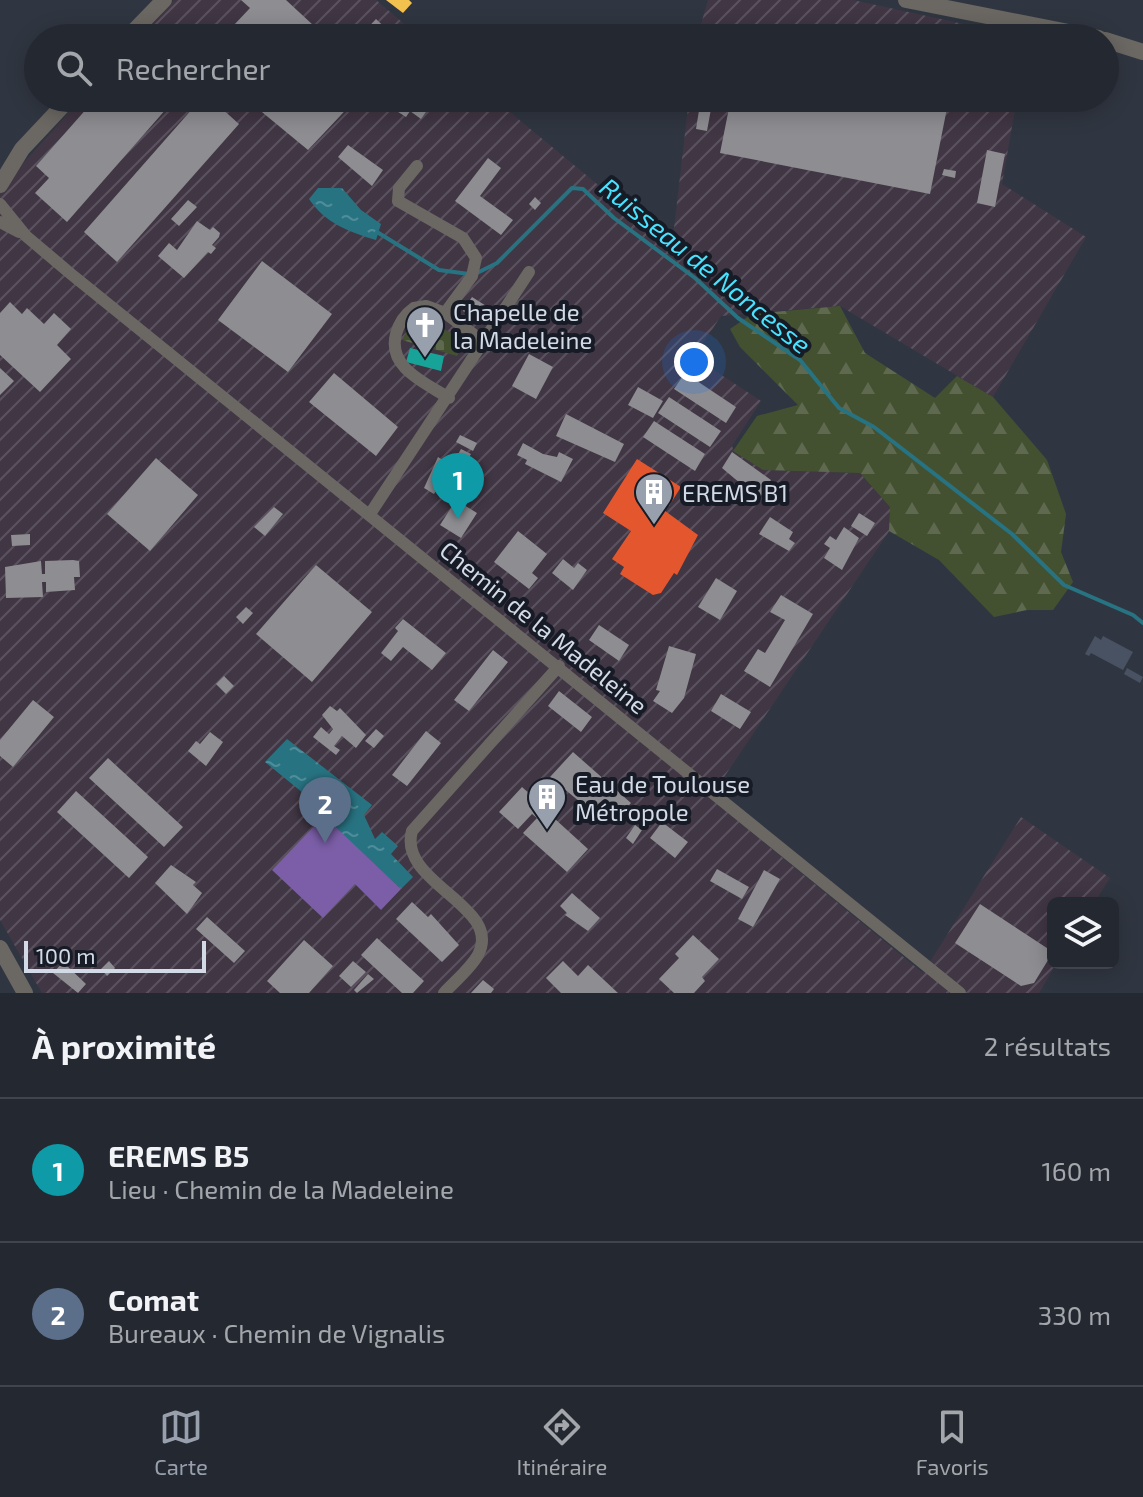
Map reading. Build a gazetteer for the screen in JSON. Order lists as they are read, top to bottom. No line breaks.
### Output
{"streets":{"street":["Chemin de la Madeleine"]},"water":["Ruisseau de Noncesse"],"places":{"church":["Chapelle de la Madeleine"],"building":["EREMS B1","Eau de Toulouse Métropole"]},"scale_bar":"100 m","page":{"search":"Rechercher","pins":["1","2"],"scale":"100 m","heading":["À proximité","2 résultats"],"list":[{"mark":"1","name":"EREMS B5","note":"Lieu · Chemin de la Madeleine","value":"160 m"},{"mark":"2","name":"Comat","note":"Bureaux · Chemin de Vignalis","value":"330 m"}],"nav":["Carte","Itinéraire","Favoris"]}}
